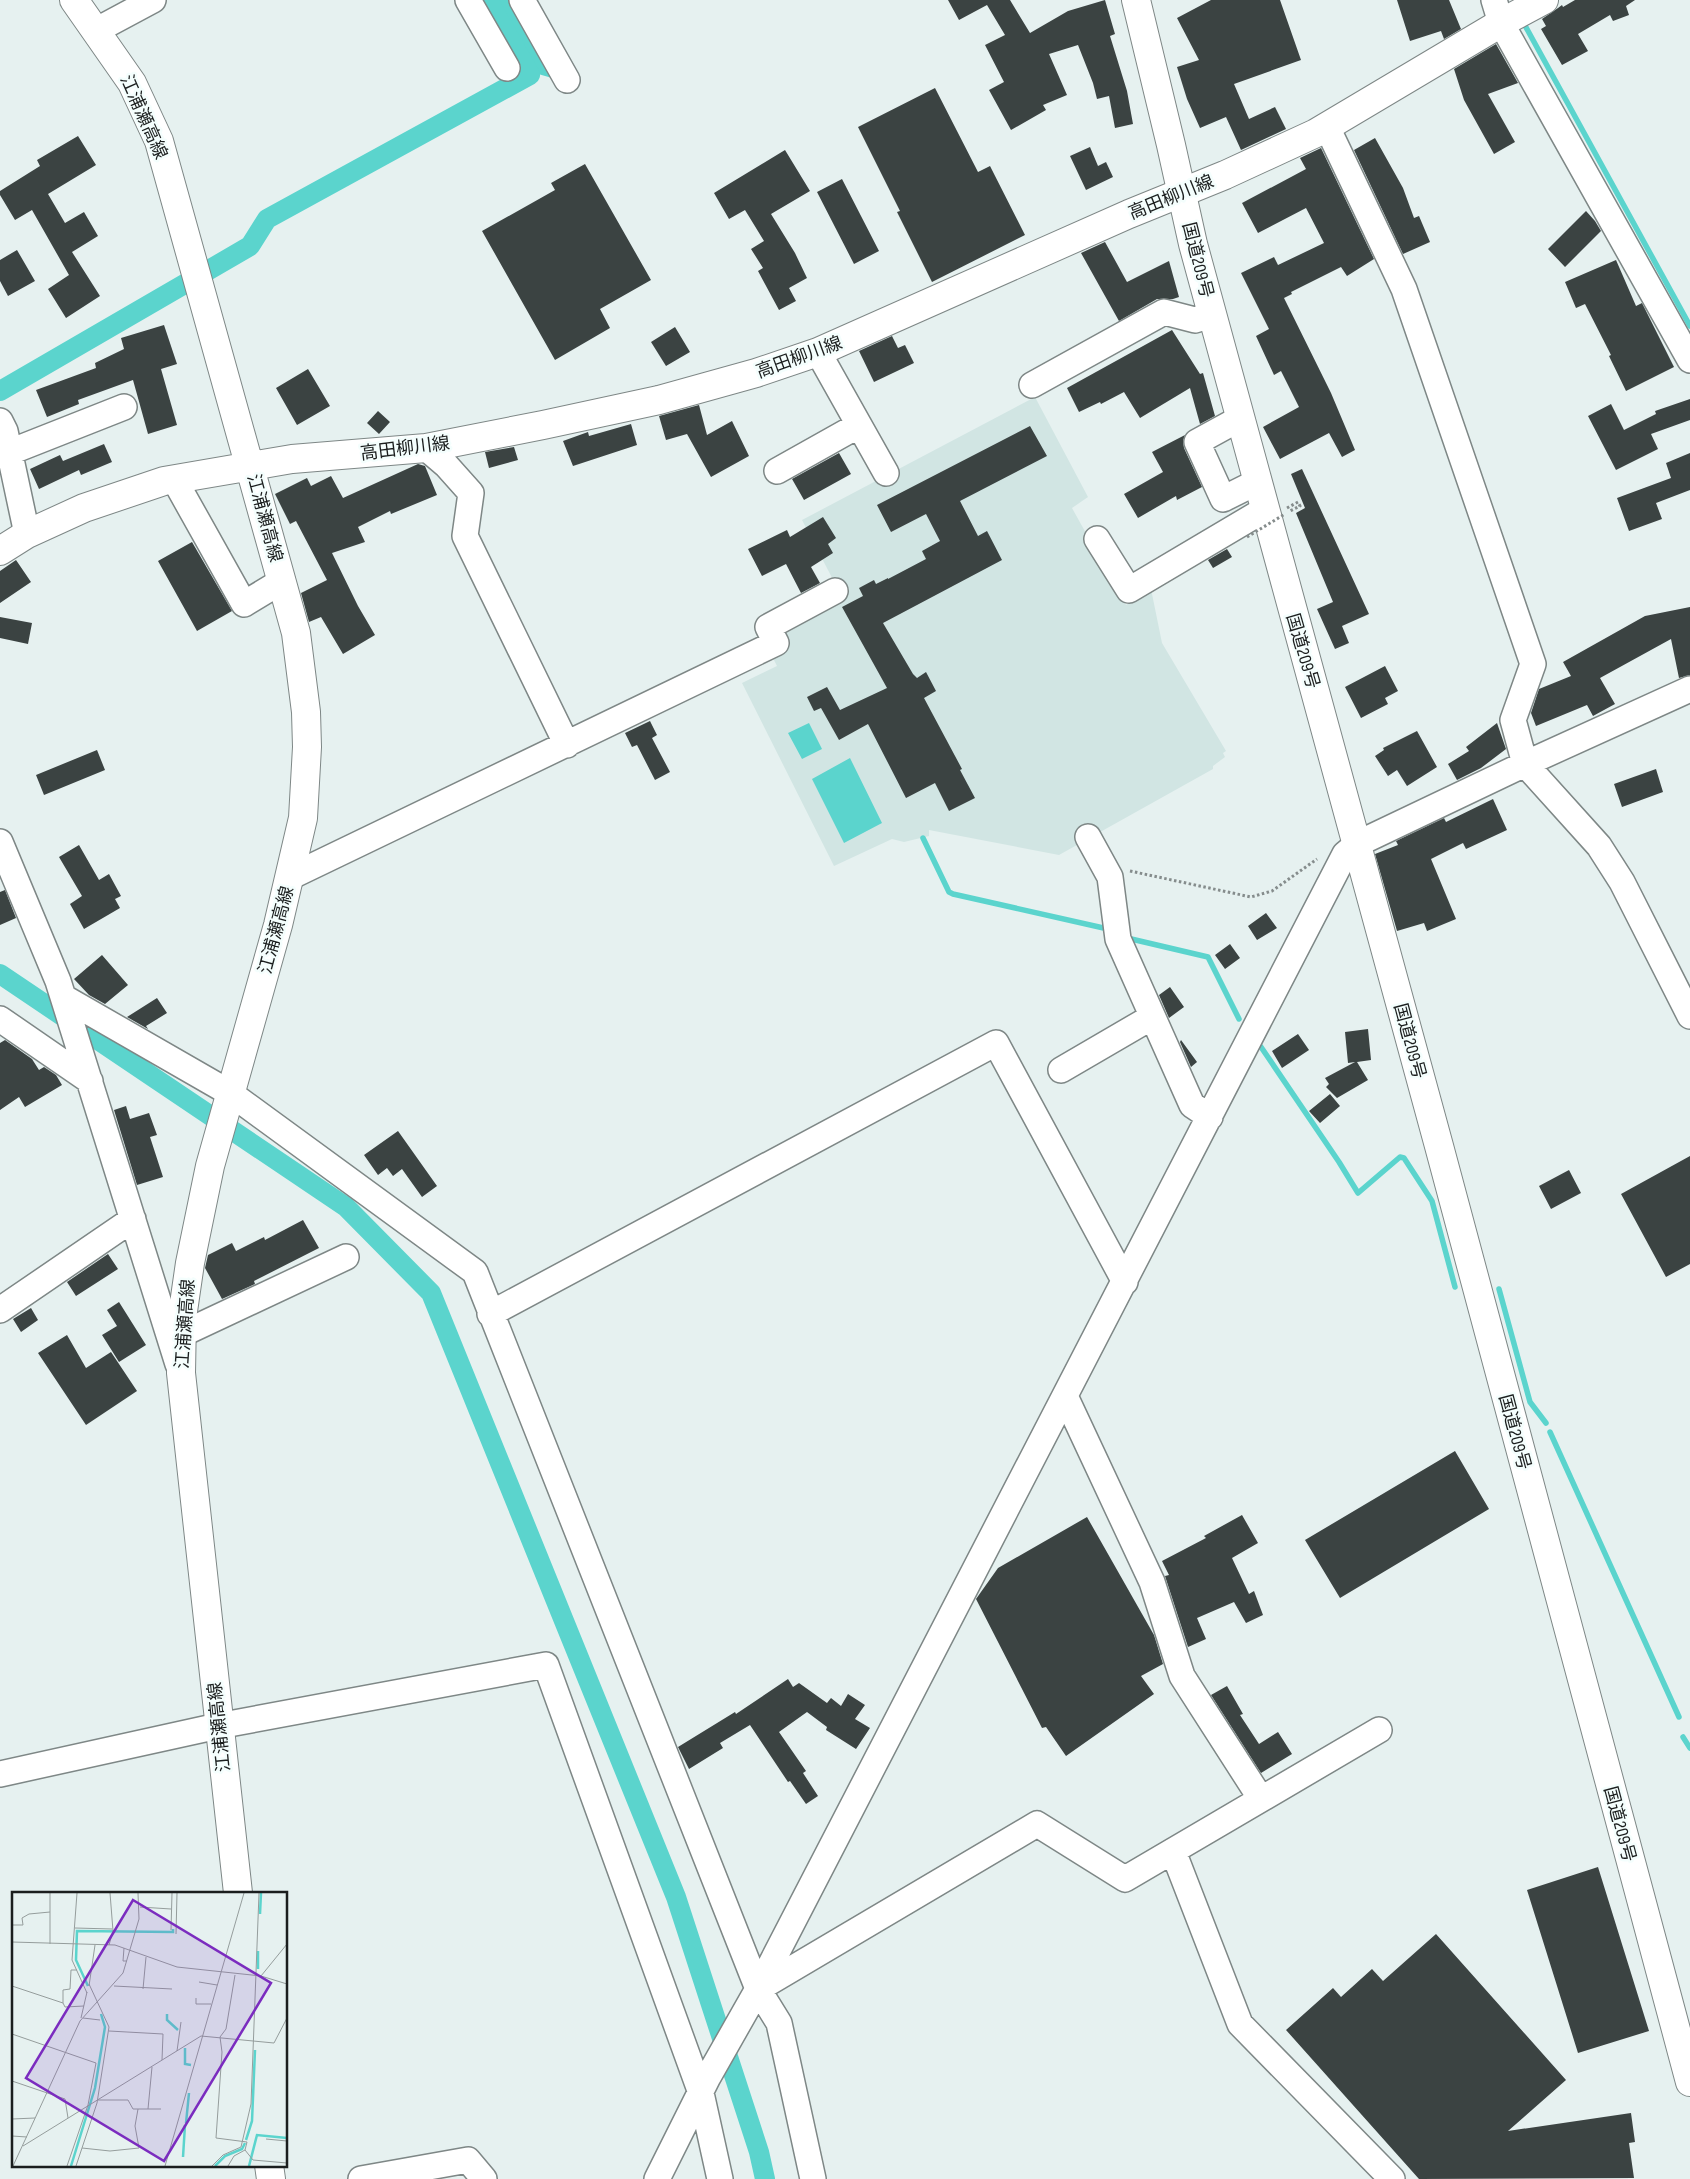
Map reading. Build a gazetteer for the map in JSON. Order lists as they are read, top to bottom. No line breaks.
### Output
{"streets":{"main road":["江浦瀬高線","高田柳川線","国道209号"]},"crossings":[["江浦瀬高線","高田柳川線"],["高田柳川線","国道209号"]]}
